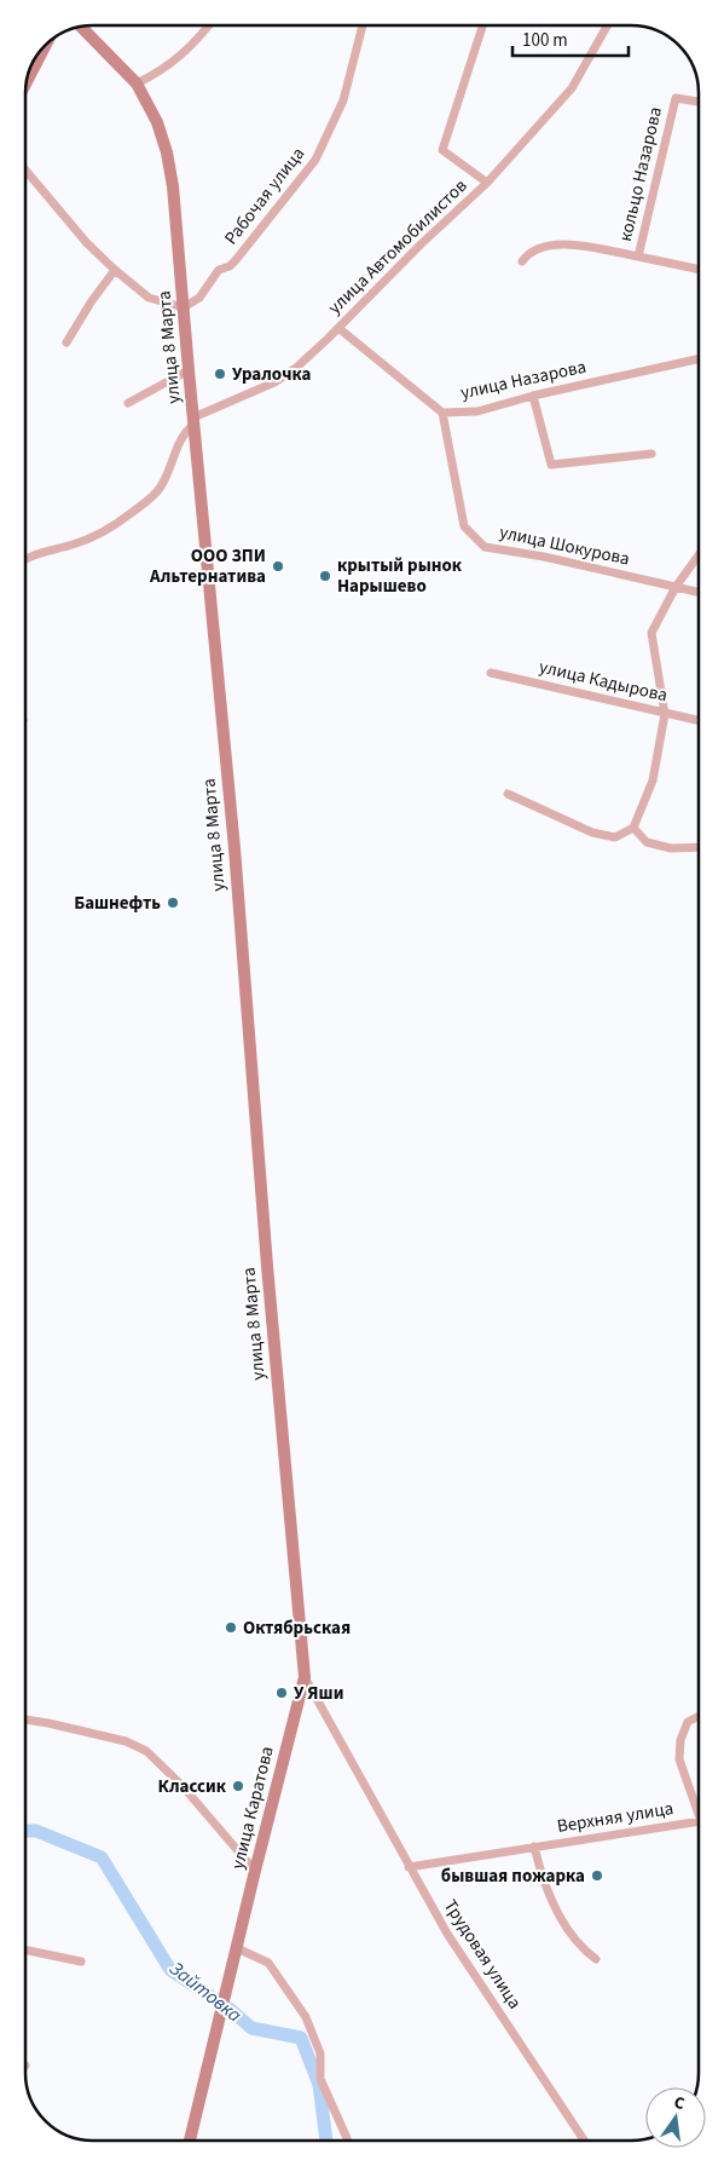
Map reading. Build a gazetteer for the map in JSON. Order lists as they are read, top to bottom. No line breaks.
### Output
{"streets":{"main road":["улица 8 Марта","улица Каратова"],"street":["кольцо Назарова","Рабочая улица","улица Автомобилистов","улица Назарова","улица Шокурова","улица Кадырова","Верхняя улица","Трудовая улица"]},"crossings":[["Рабочая улица","улица 8 Марта"],["улица Автомобилистов","улица 8 Марта"],["улица Автомобилистов","улица Назарова"],["улица 8 Марта","улица Каратова"],["улица 8 Марта","Трудовая улица"],["улица Назарова","улица Шокурова"],["улица Каратова","Трудовая улица"],["Верхняя улица","Трудовая улица"]],"water":["Зайтовка"],"places":["Уралочка","ООО ЗПИ Альтернатива","крытый рынок Нарышево","Башнефть","Октябрьская","У Яши","Классик","бывшая пожарка"],"scale_bar":"100 m","north":"top"}
